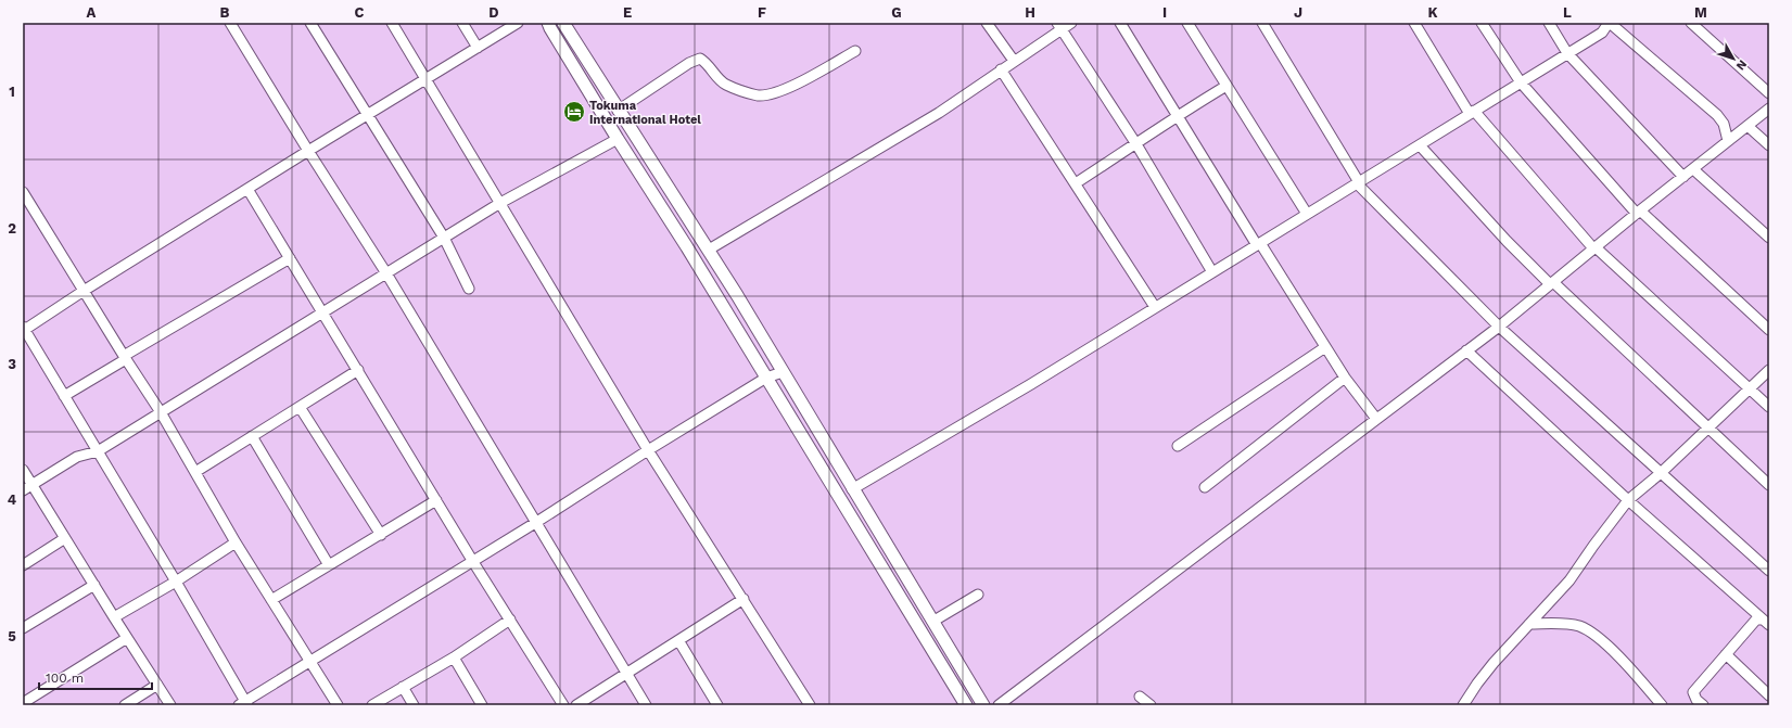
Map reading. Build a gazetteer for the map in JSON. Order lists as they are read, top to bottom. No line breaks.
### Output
{"places":{"hotel":["Tokuma International Hotel"]},"scale_bar":"100 m","north":"bottom right","grid":{"columns":["A","B","C","D","E","F","G","H","I","J","K","L","M"],"rows":["1","2","3","4","5"]}}
